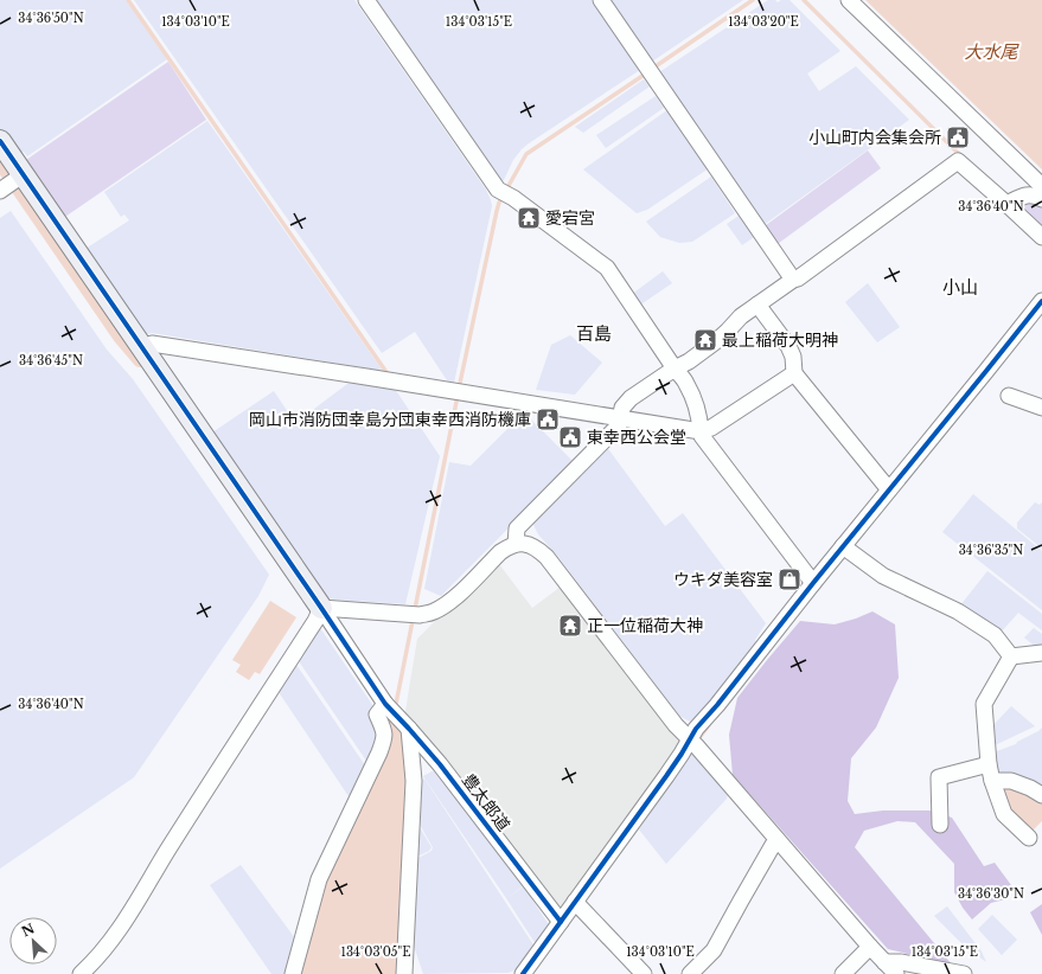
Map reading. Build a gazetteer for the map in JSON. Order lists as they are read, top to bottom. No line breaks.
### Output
{"streets":{"street":["豊太郎道"]},"districts":["小山","百島"],"water":["大水尾"],"places":{"public building":["小山町内会集会所","岡山市消防団幸島分団東幸西消防機庫","東幸西公会堂"],"temple":["愛宕宮","最上稲荷大明神","正一位稲荷大神"],"shop":["ウキダ美容室"]},"north":"top left","coordinates":["34°36'50\"N","134°03'10\"E","134°03'15\"E","134°03'20\"E","34°36'40\"N","34°36'45\"N","34°36'35\"N","34°36'30\"N","134°03'05\"E"]}
